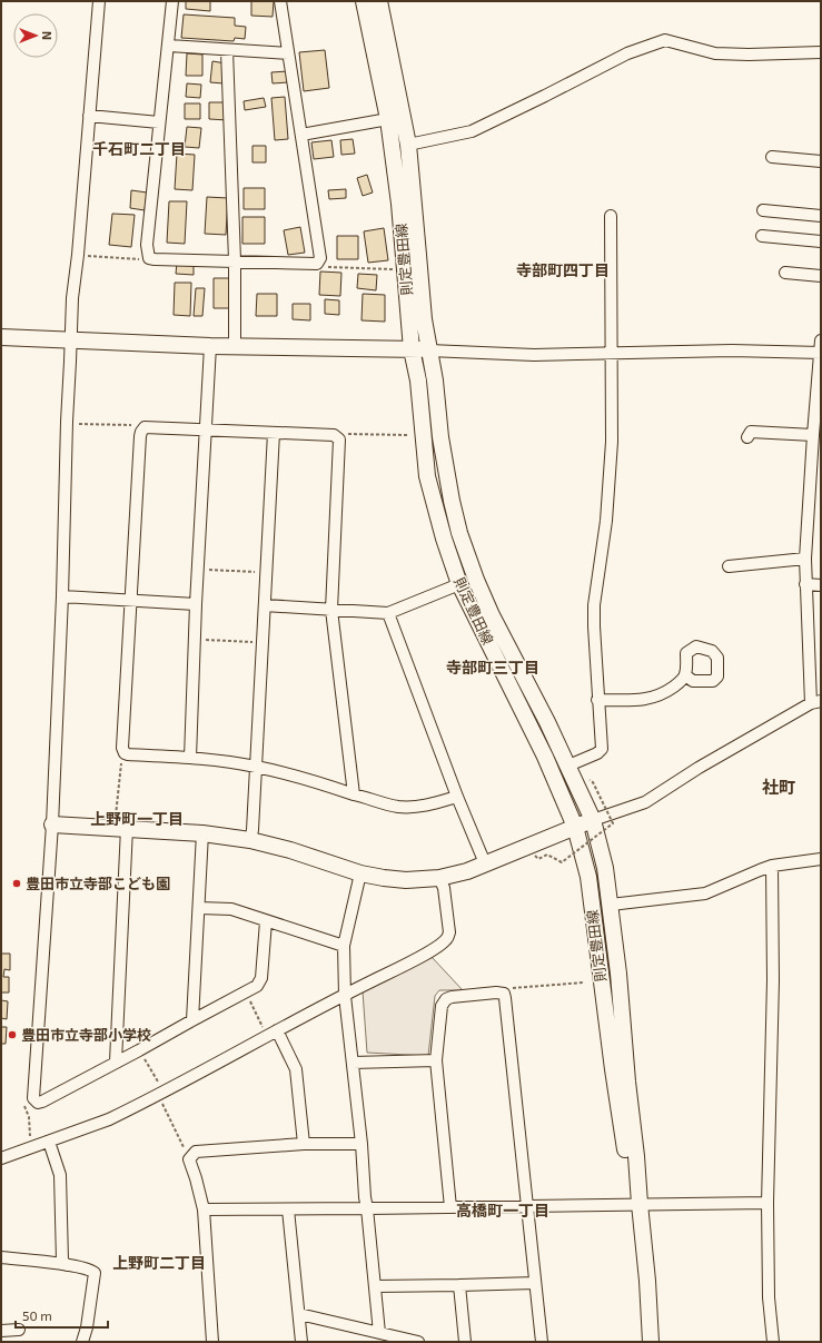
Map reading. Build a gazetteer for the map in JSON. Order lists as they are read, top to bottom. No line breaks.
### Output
{"streets":{"main road":["則定豊田線"]},"districts":["千石町二丁目","寺部町四丁目","寺部町三丁目","社町","上野町一丁目","高橋町一丁目","上野町二丁目"],"places":["豊田市立寺部こども園","豊田市立寺部小学校"],"scale_bar":"50 m","north":"right"}
